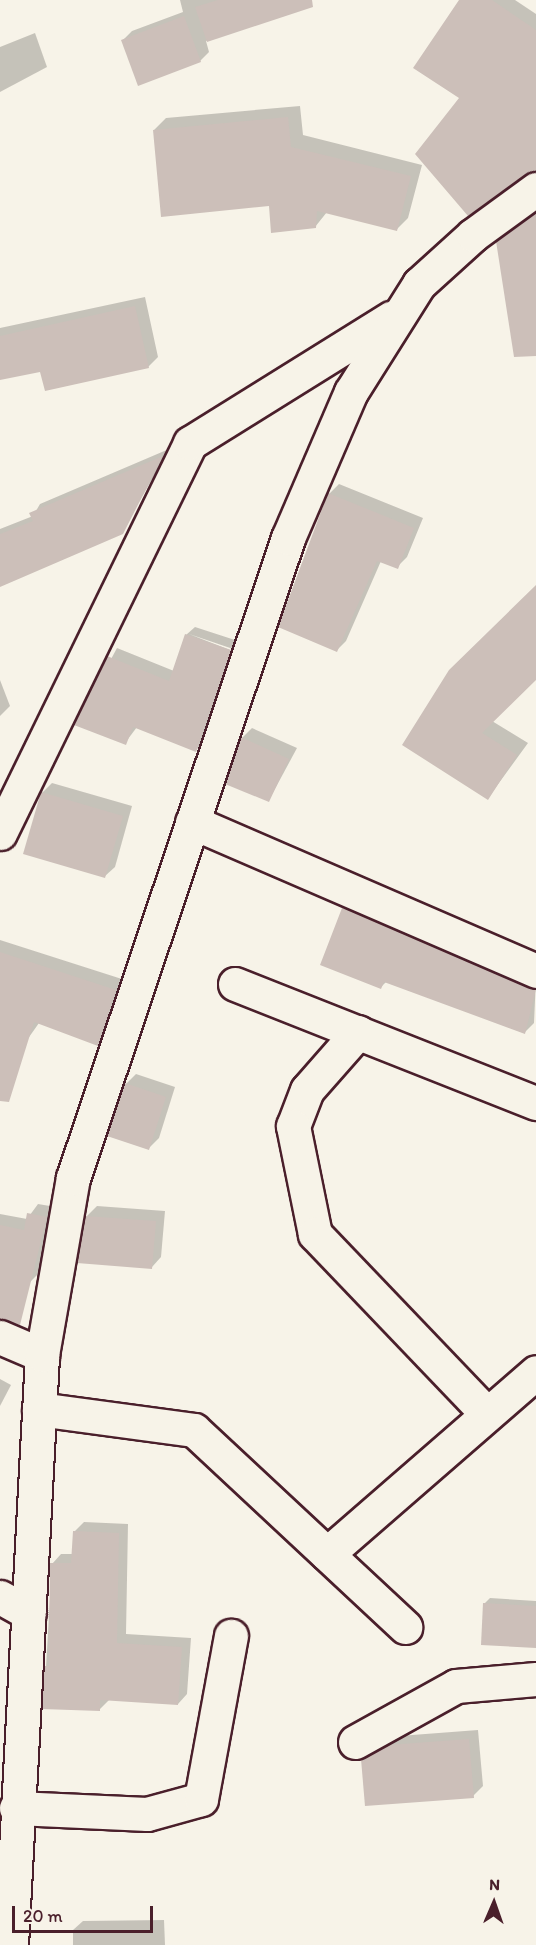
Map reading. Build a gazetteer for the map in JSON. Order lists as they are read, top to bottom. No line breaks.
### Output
{"scale_bar":"20 m","north":"top"}
